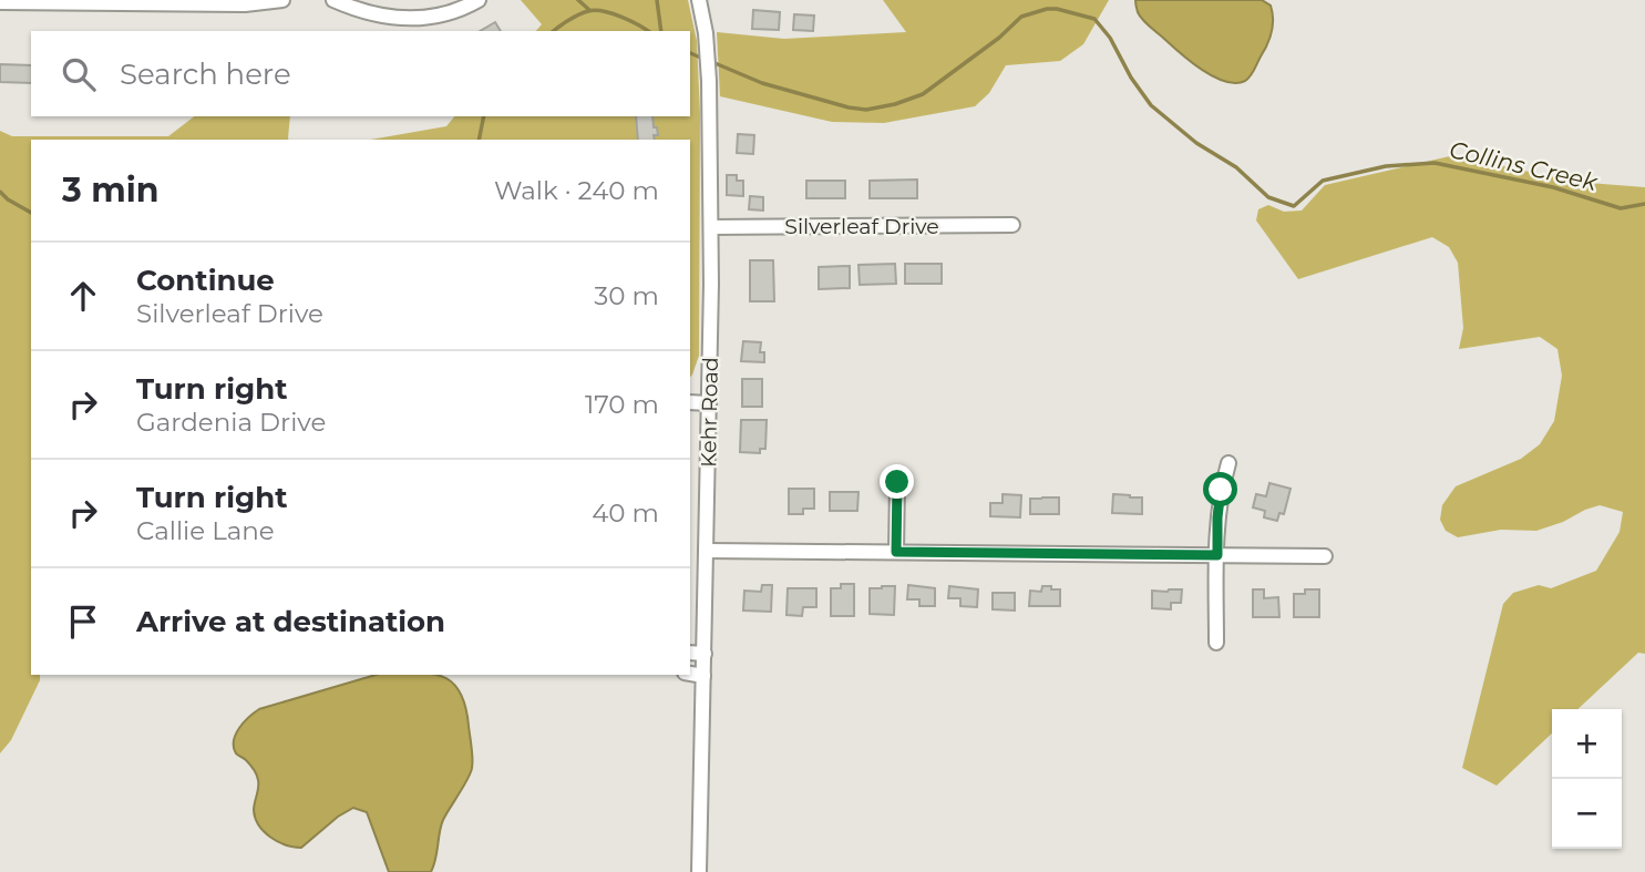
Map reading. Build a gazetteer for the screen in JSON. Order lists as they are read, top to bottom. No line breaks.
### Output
{"streets":{"street":["Silverleaf Drive","Kehr Road"]},"crossings":[["Silverleaf Drive","Kehr Road"]],"water":["Collins Creek"],"page":{"search":"Search here","heading":["3 min","Walk · 240 m"],"list":[["Continue","Silverleaf Drive","30 m"],["Turn right","Gardenia Drive","170 m"],["Turn right","Callie Lane","40 m"],"Arrive at destination"],"map_buttons":["+","−"]}}
